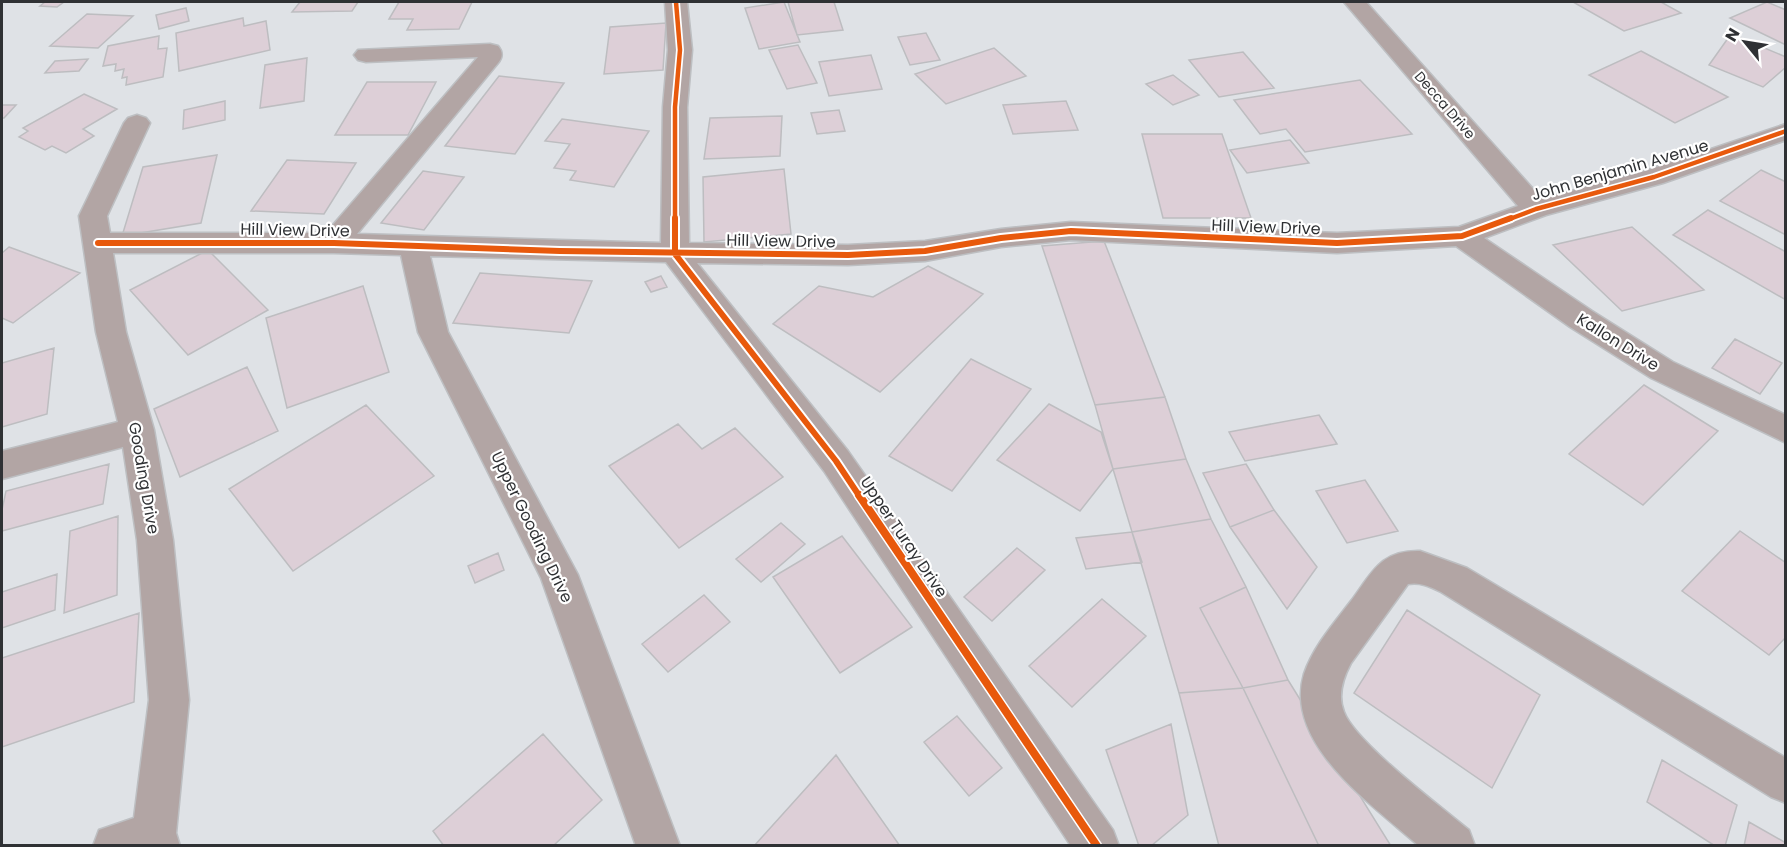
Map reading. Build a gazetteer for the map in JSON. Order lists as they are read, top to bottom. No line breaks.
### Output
{"streets":{"street":["Decca Drive","John Benjamin Avenue","Hill View Drive","Kallon Drive","Gooding Drive","Upper Gooding Drive","Upper Turay Drive"]},"crossings":[["Decca Drive","John Benjamin Avenue"],["John Benjamin Avenue","Hill View Drive"],["John Benjamin Avenue","Kallon Drive"],["Hill View Drive","Kallon Drive"],["Hill View Drive","Gooding Drive"],["Hill View Drive","Upper Gooding Drive"],["Hill View Drive","Upper Turay Drive"]],"north":"top left"}
